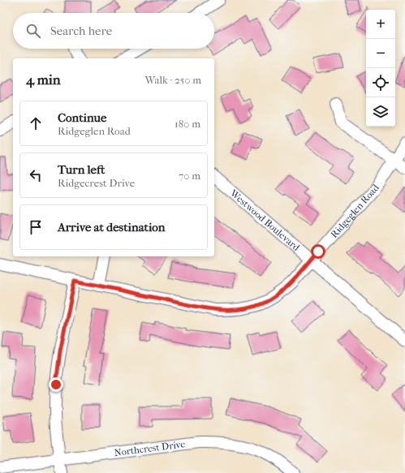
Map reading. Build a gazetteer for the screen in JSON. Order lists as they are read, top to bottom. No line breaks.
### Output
{"streets":{"street":["Ridgeglen Road","Westwood Boulevard","Northcrest Drive"]},"crossings":[["Ridgeglen Road","Westwood Boulevard"]],"page":{"map_buttons":["+","−"],"search":"Search here","heading":["4 min","Walk · 250 m"],"list":[["Continue","Ridgeglen Road","180 m"],["Turn left","Ridgecrest Drive","70 m"],"Arrive at destination"]}}
